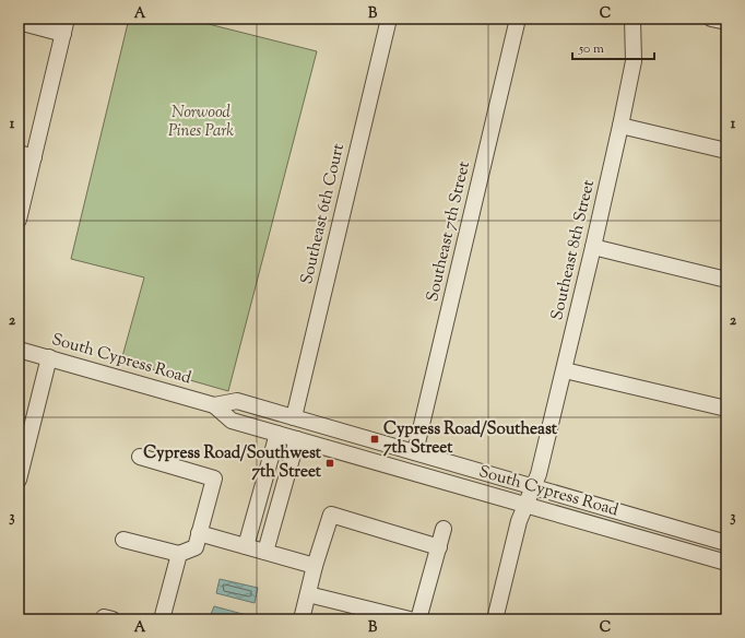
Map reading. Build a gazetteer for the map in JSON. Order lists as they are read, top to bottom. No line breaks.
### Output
{"streets":{"street":["Southeast 6th Court","Southeast 7th Street","Southeast 8th Street","South Cypress Road"]},"crossings":[["Southeast 6th Court","South Cypress Road"],["Southeast 7th Street","South Cypress Road"],["Southeast 8th Street","South Cypress Road"]],"parks":["Norwood Pines Park"],"places":{"transit":["Cypress Road/Southeast 7th Street","Cypress Road/Southwest 7th Street"]},"scale_bar":"50 m","grid":{"columns":["A","B","C"],"rows":["1","2","3"]}}
